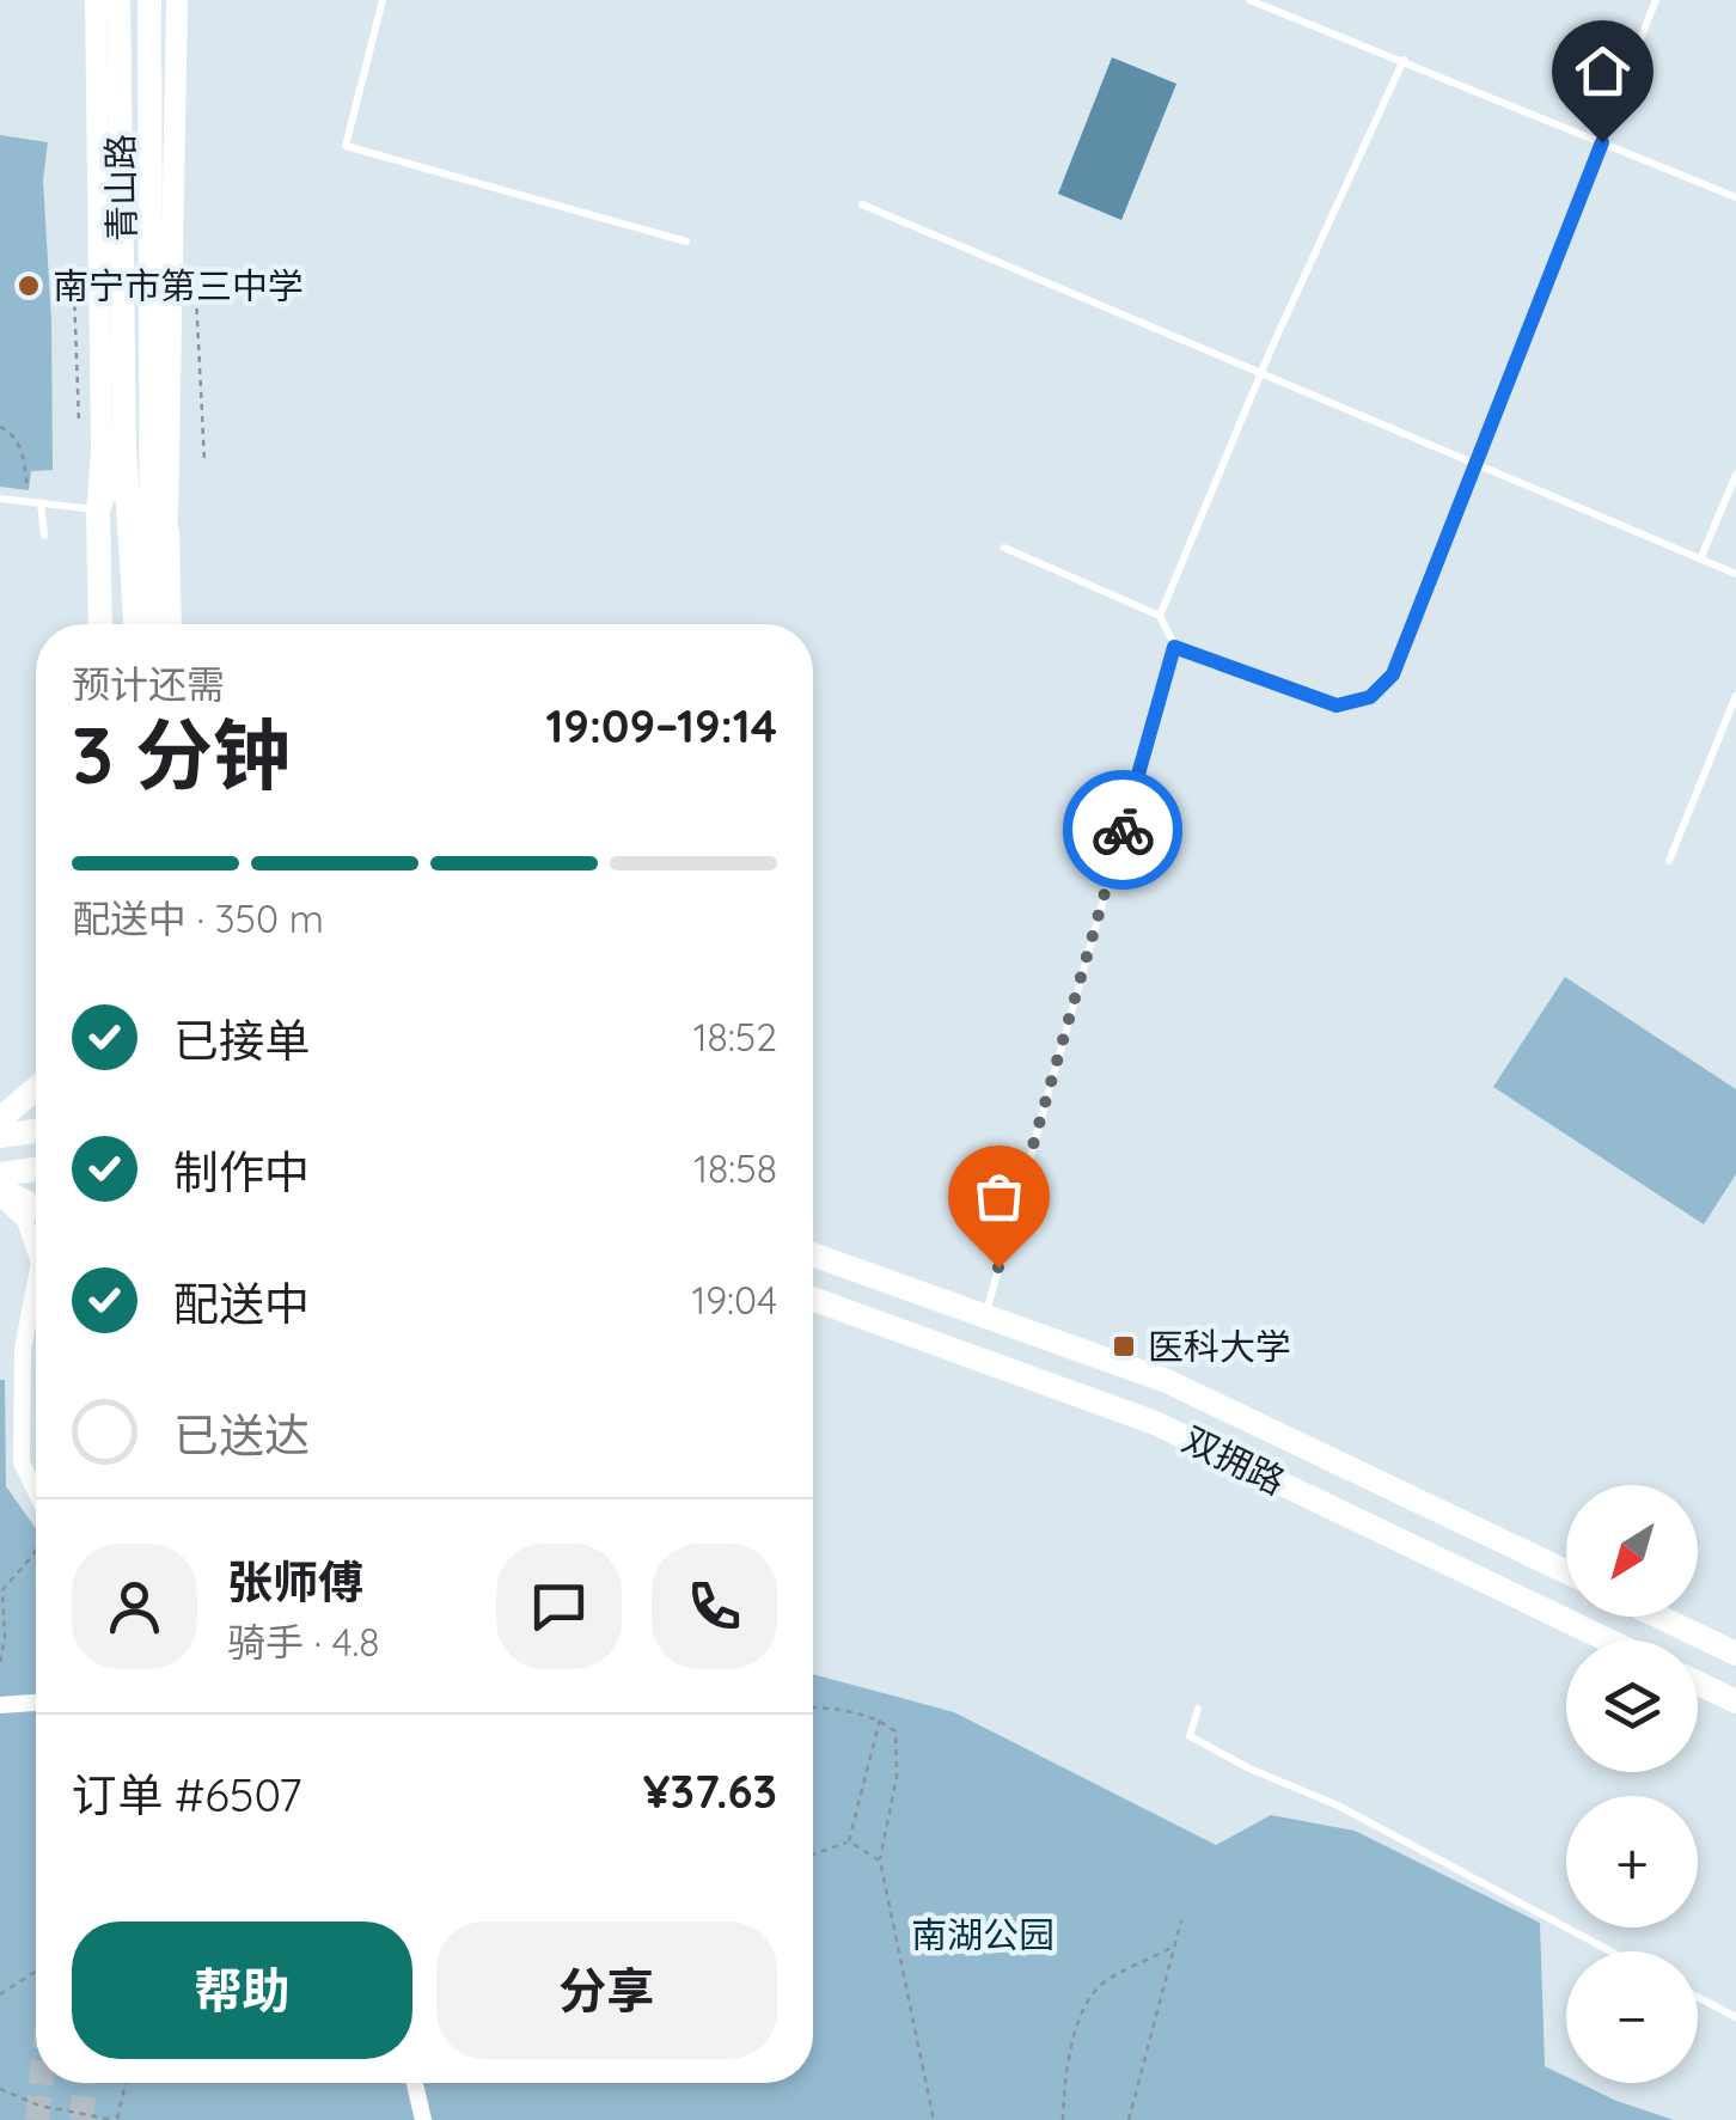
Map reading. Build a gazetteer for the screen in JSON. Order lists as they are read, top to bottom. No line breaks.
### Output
{"streets":{"main road":["青山路","双拥路"]},"parks":["南湖公园"],"places":{"other":["南宁市第三中学"],"transit":["医科大学"]},"north":"bottom left","page":{"heading":["3 分钟","预计还需","19:09–19:14"],"panel":["张师傅","骑手 · 4.8","订单 #6507","¥37.63"],"bar":"配送中 · 350 m","list":[["已接单","18:52"],["制作中","18:58"],["配送中","19:04"],"已送达"],"map_buttons":["+","−"],"buttons":["帮助","分享"]}}
